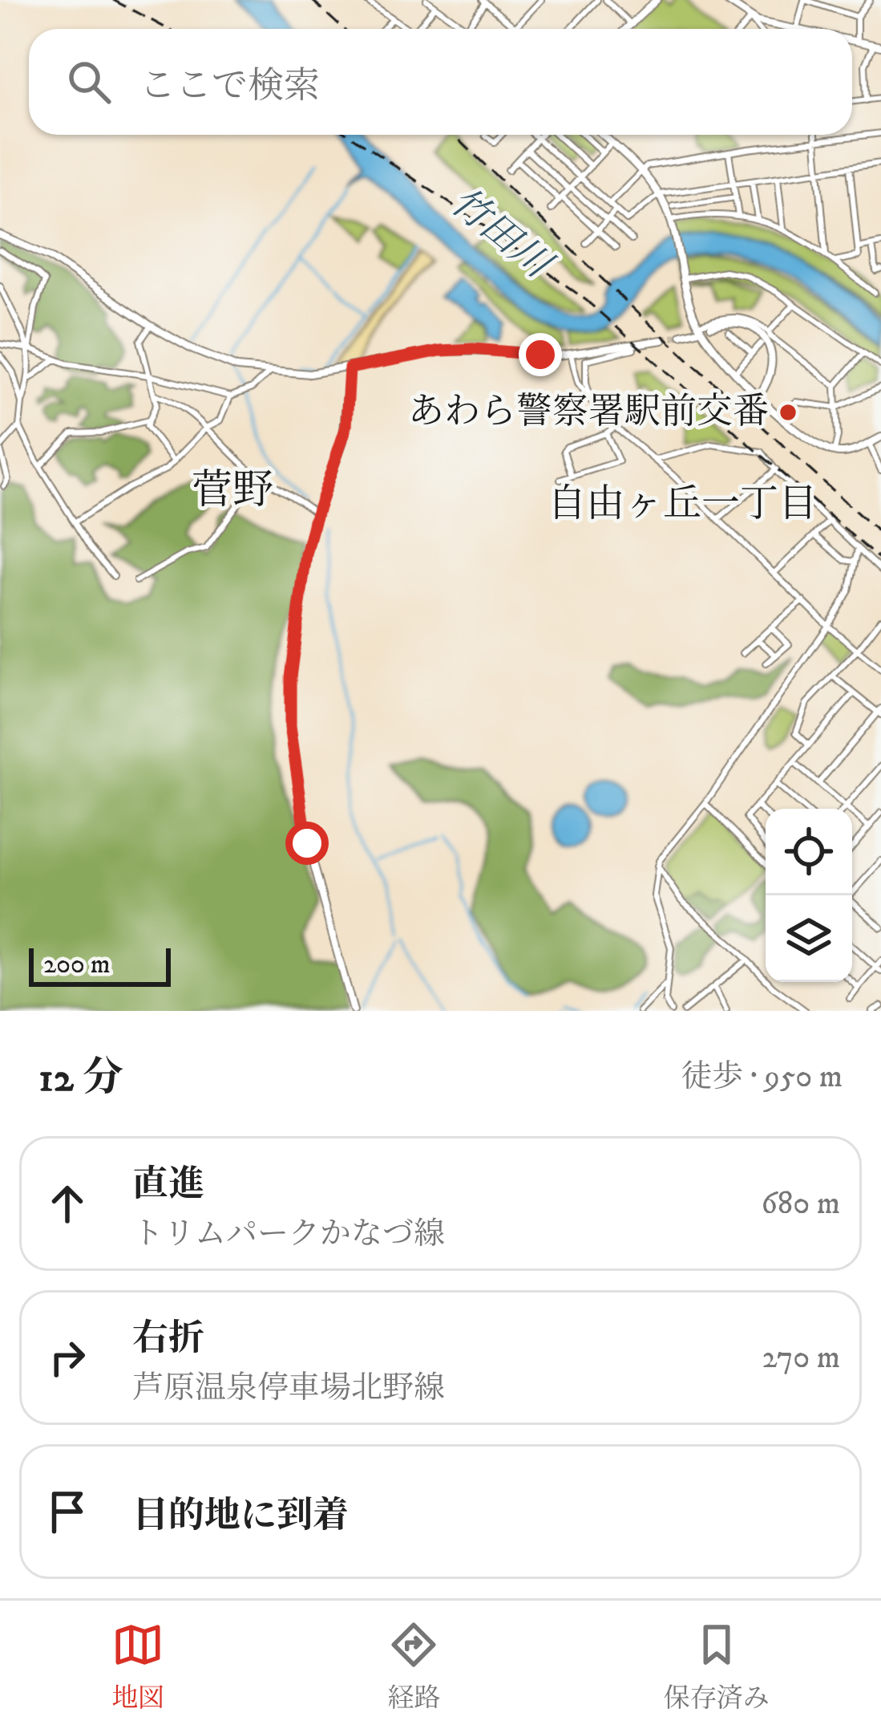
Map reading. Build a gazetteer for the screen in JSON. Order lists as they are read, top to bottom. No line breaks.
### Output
{"districts":["菅野","自由ヶ丘一丁目"],"water":["竹田川"],"places":["あわら警察署駅前交番"],"scale_bar":"200 m","page":{"search":"ここで検索","scale":"200 m","heading":["12 分","徒歩 · 950 m"],"list":[["直進","トリムパークかなづ線","680 m"],["右折","芦原温泉停車場北野線","270 m"],"目的地に到着"],"nav":["地図","経路","保存済み"]}}
